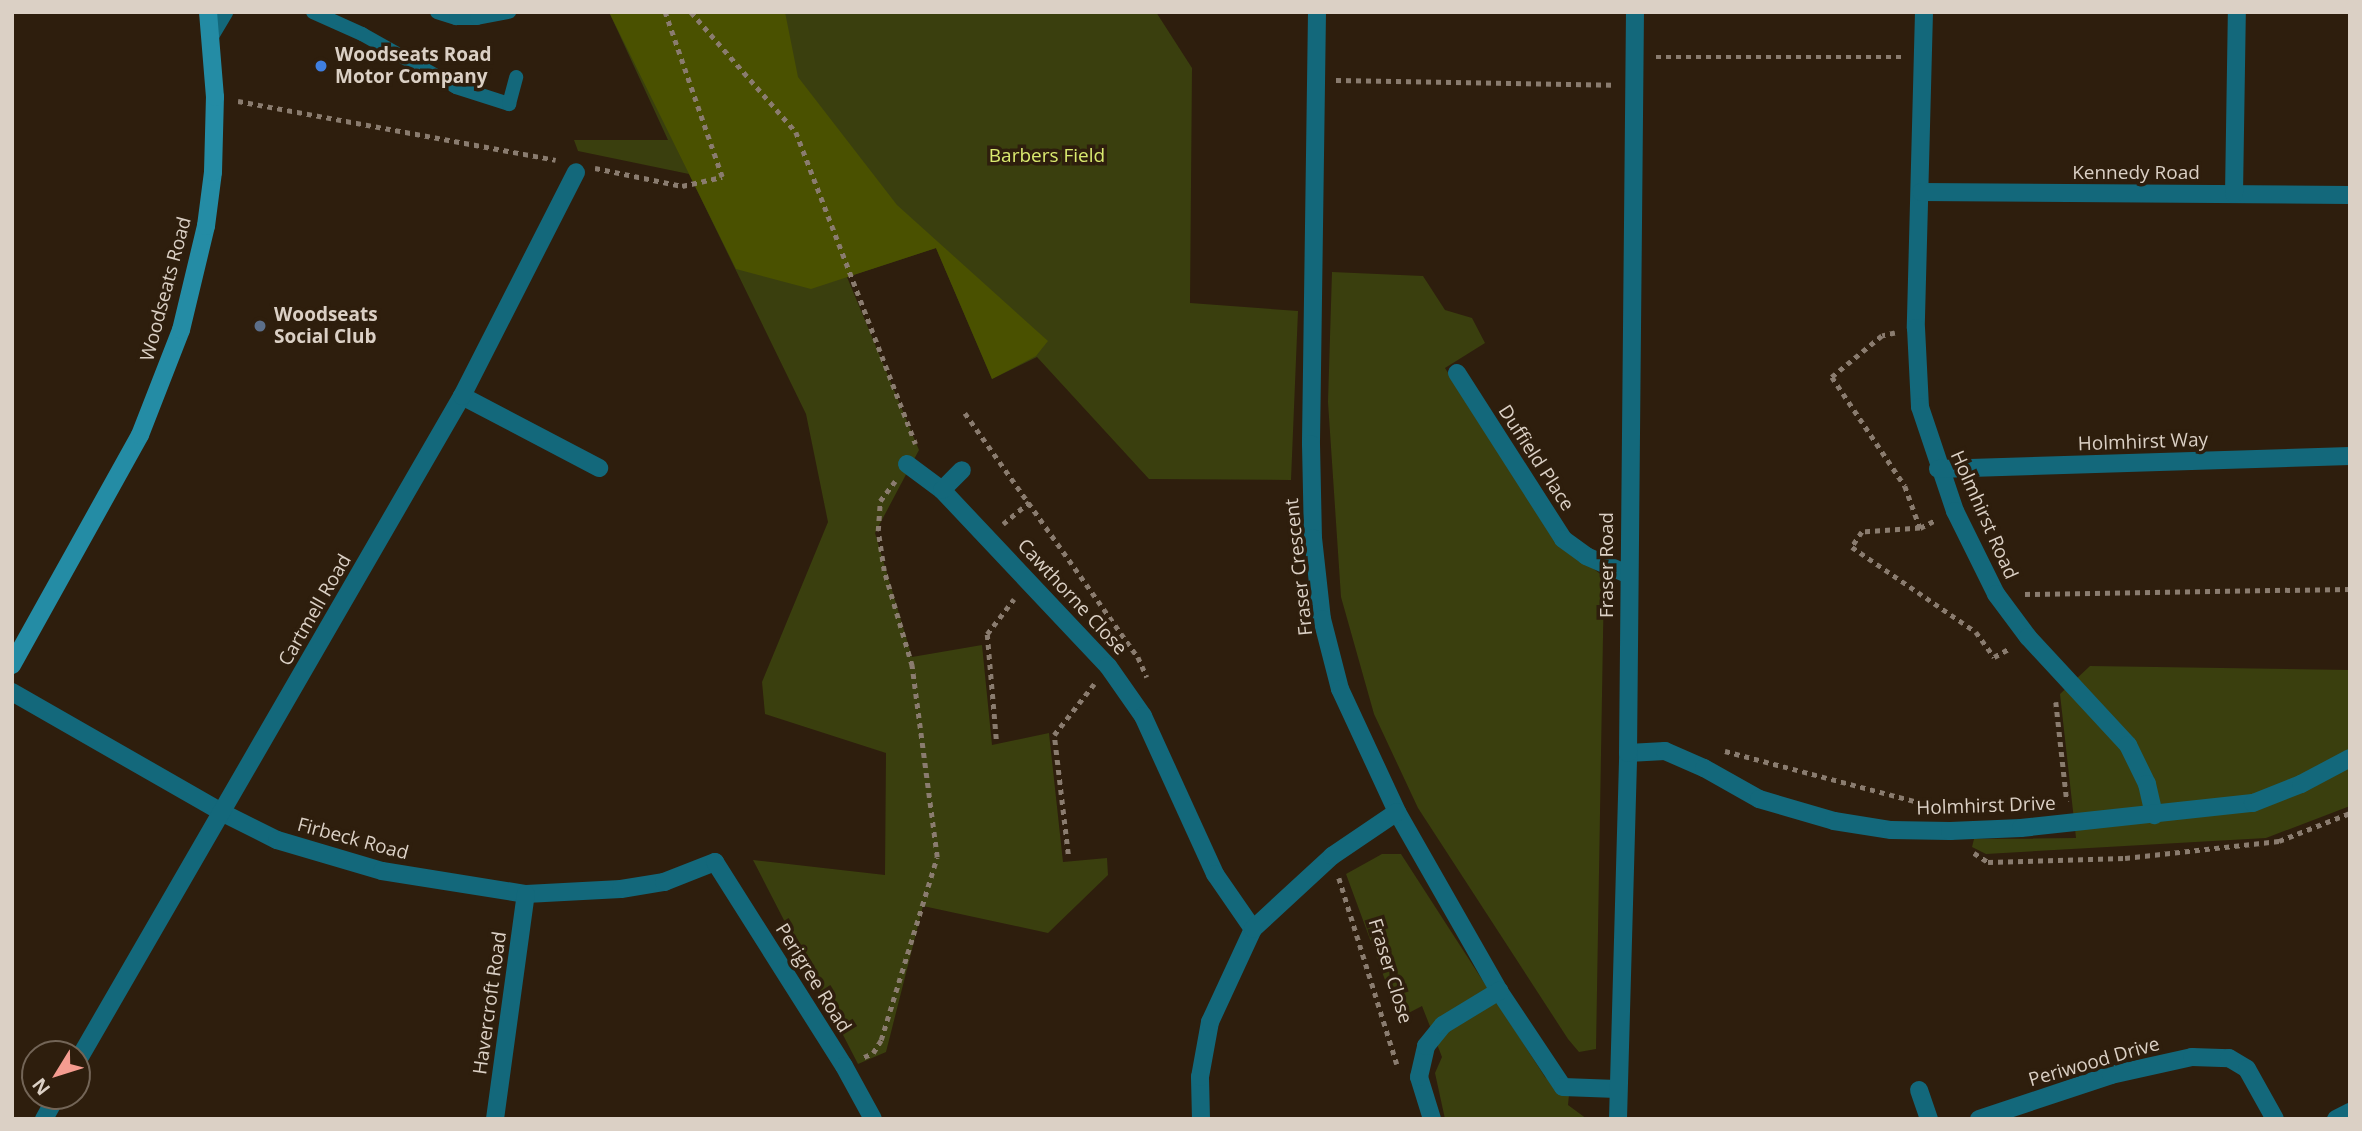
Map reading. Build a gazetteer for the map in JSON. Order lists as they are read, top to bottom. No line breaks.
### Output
{"streets":{"street":["Kennedy Road","Woodseats Road","Holmhirst Way","Duffield Place","Holmhirst Road","Fraser Road","Fraser Crescent","Cawthorne Close","Cartmell Road","Holmhirst Drive","Firbeck Road","Fraser Close","Perigree Road","Havercroft Road","Periwood Drive"]},"crossings":[["Kennedy Road","Holmhirst Road"],["Holmhirst Way","Holmhirst Road"],["Duffield Place","Fraser Road"],["Holmhirst Road","Holmhirst Drive"],["Fraser Road","Fraser Crescent"],["Fraser Road","Holmhirst Drive"],["Fraser Crescent","Fraser Close"],["Cartmell Road","Firbeck Road"],["Firbeck Road","Perigree Road"],["Firbeck Road","Havercroft Road"]],"parks":["Barbers Field"],"places":["Woodseats Road Motor Company","Woodseats Social Club"],"north":"bottom left"}
